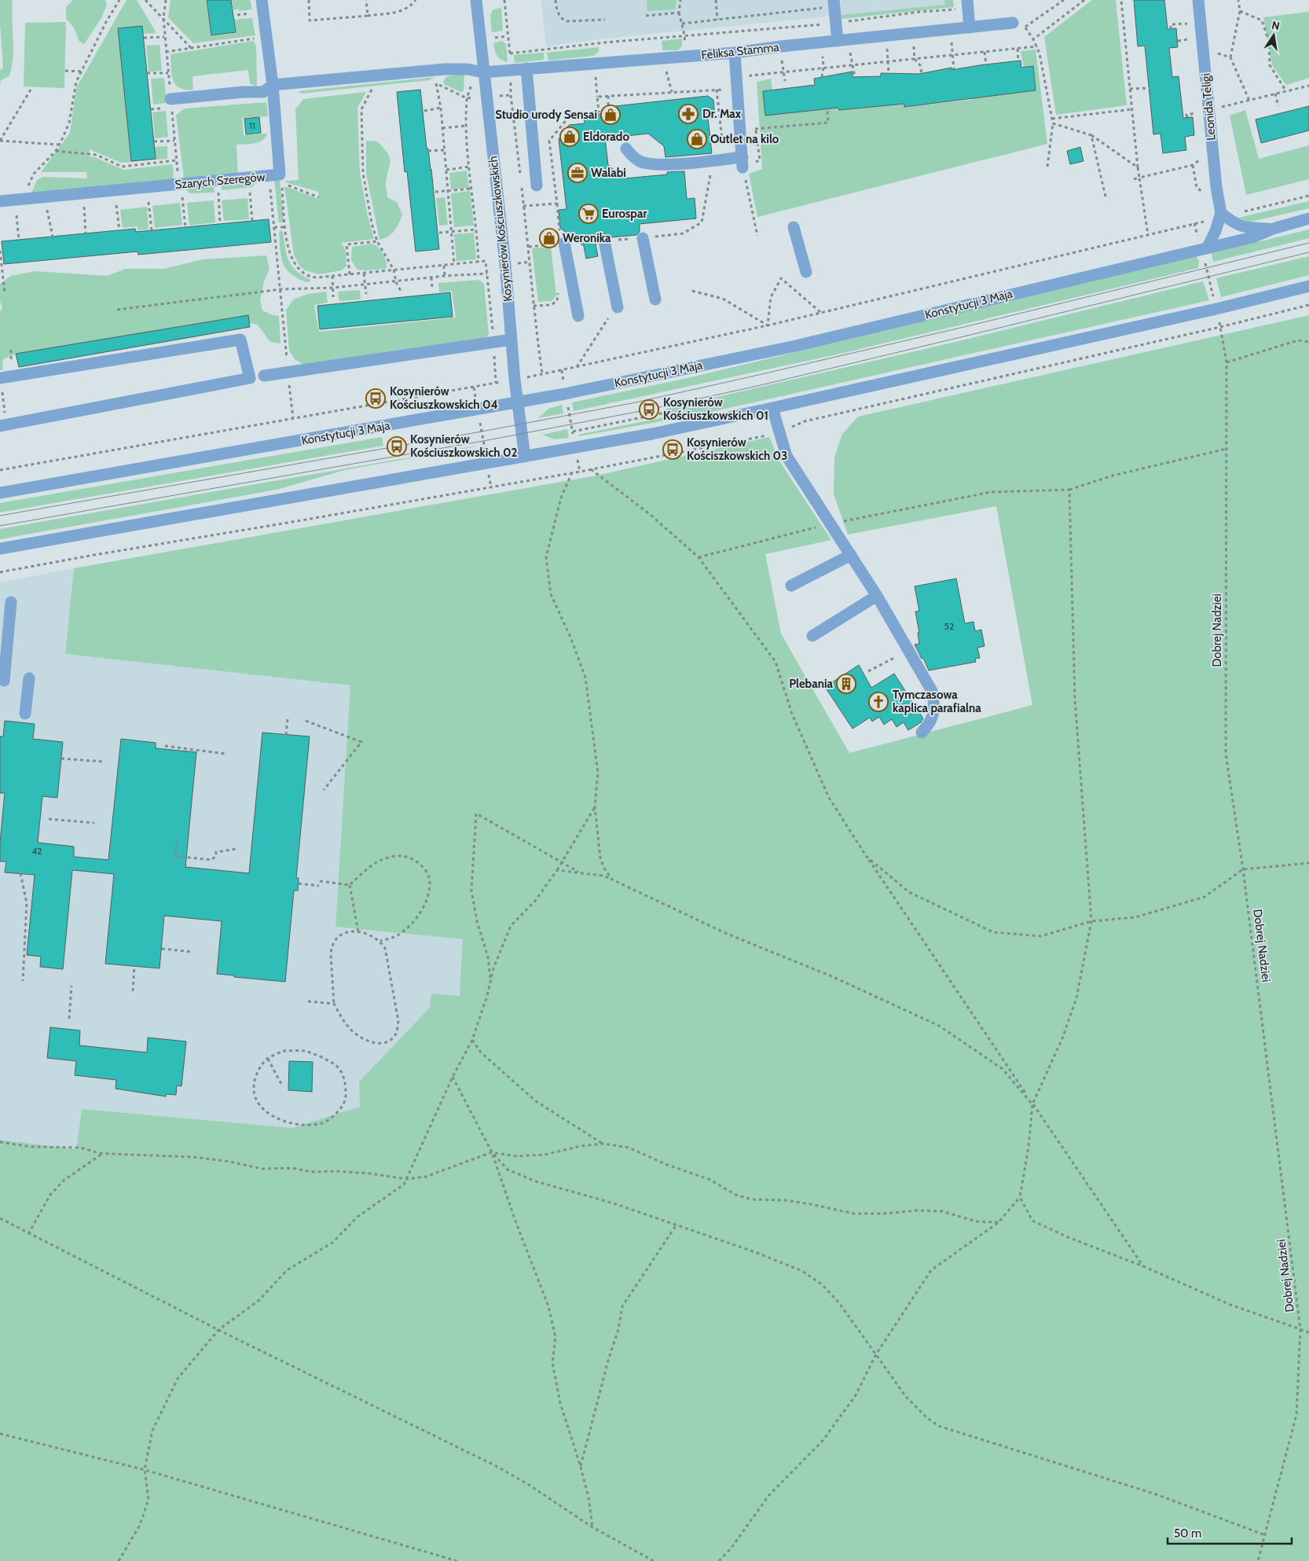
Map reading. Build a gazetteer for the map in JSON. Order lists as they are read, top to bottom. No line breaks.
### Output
{"streets":{"street":["Feliksa Stamma","Leonida Teligi","Szarych Szeregów","Kosynierów Kościuszkowskich","Konstytucji 3 Maja"],"path":["Dobrej Nadziei"]},"crossings":[["Feliksa Stamma","Kosynierów Kościuszkowskich"],["Leonida Teligi","Konstytucji 3 Maja"],["Leonida Teligi","Dobrej Nadziei"],["Kosynierów Kościuszkowskich","Konstytucji 3 Maja"],["Konstytucji 3 Maja","Dobrej Nadziei"]],"places":{"pharmacy":["Dr. Max"],"shop":["Studio urody Sensai","Eldorado","Outlet na kilo","Weronika"],"office":["Walabi"],"supermarket":["Eurospar"],"bus stop":["Kosynierów Kościuszkowskich 04","Kosynierów Kościuszkowskich 01","Kosynierów Kościuszkowskich 02","Kosynierów Kościszkowskich 03"],"building":["Plebania"],"church":["Tymczasowa kaplica parafialna"]},"house_numbers":["11","52","42"],"scale_bar":"50 m","north":"top"}
